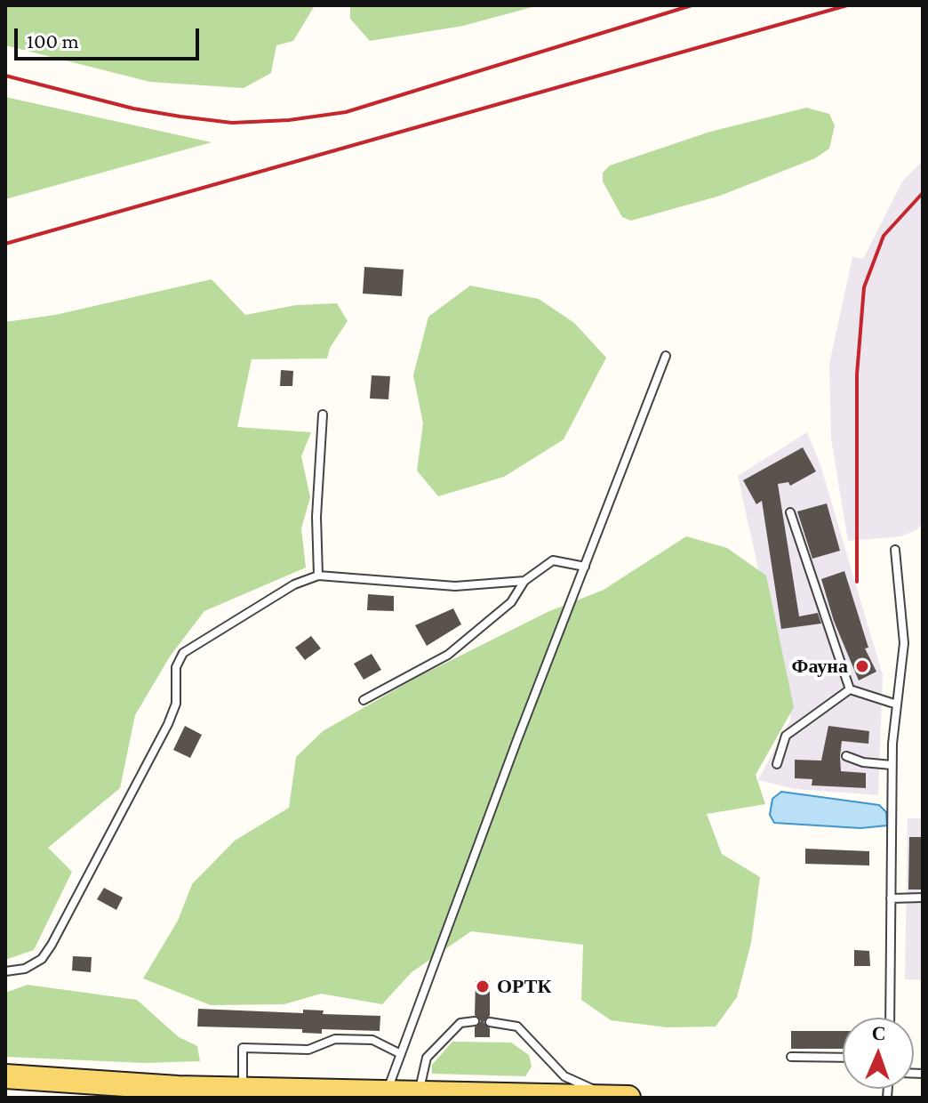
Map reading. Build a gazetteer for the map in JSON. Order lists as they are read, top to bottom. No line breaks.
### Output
{"places":["Фауна","ОРТК"],"scale_bar":"100 m","north":"top"}
